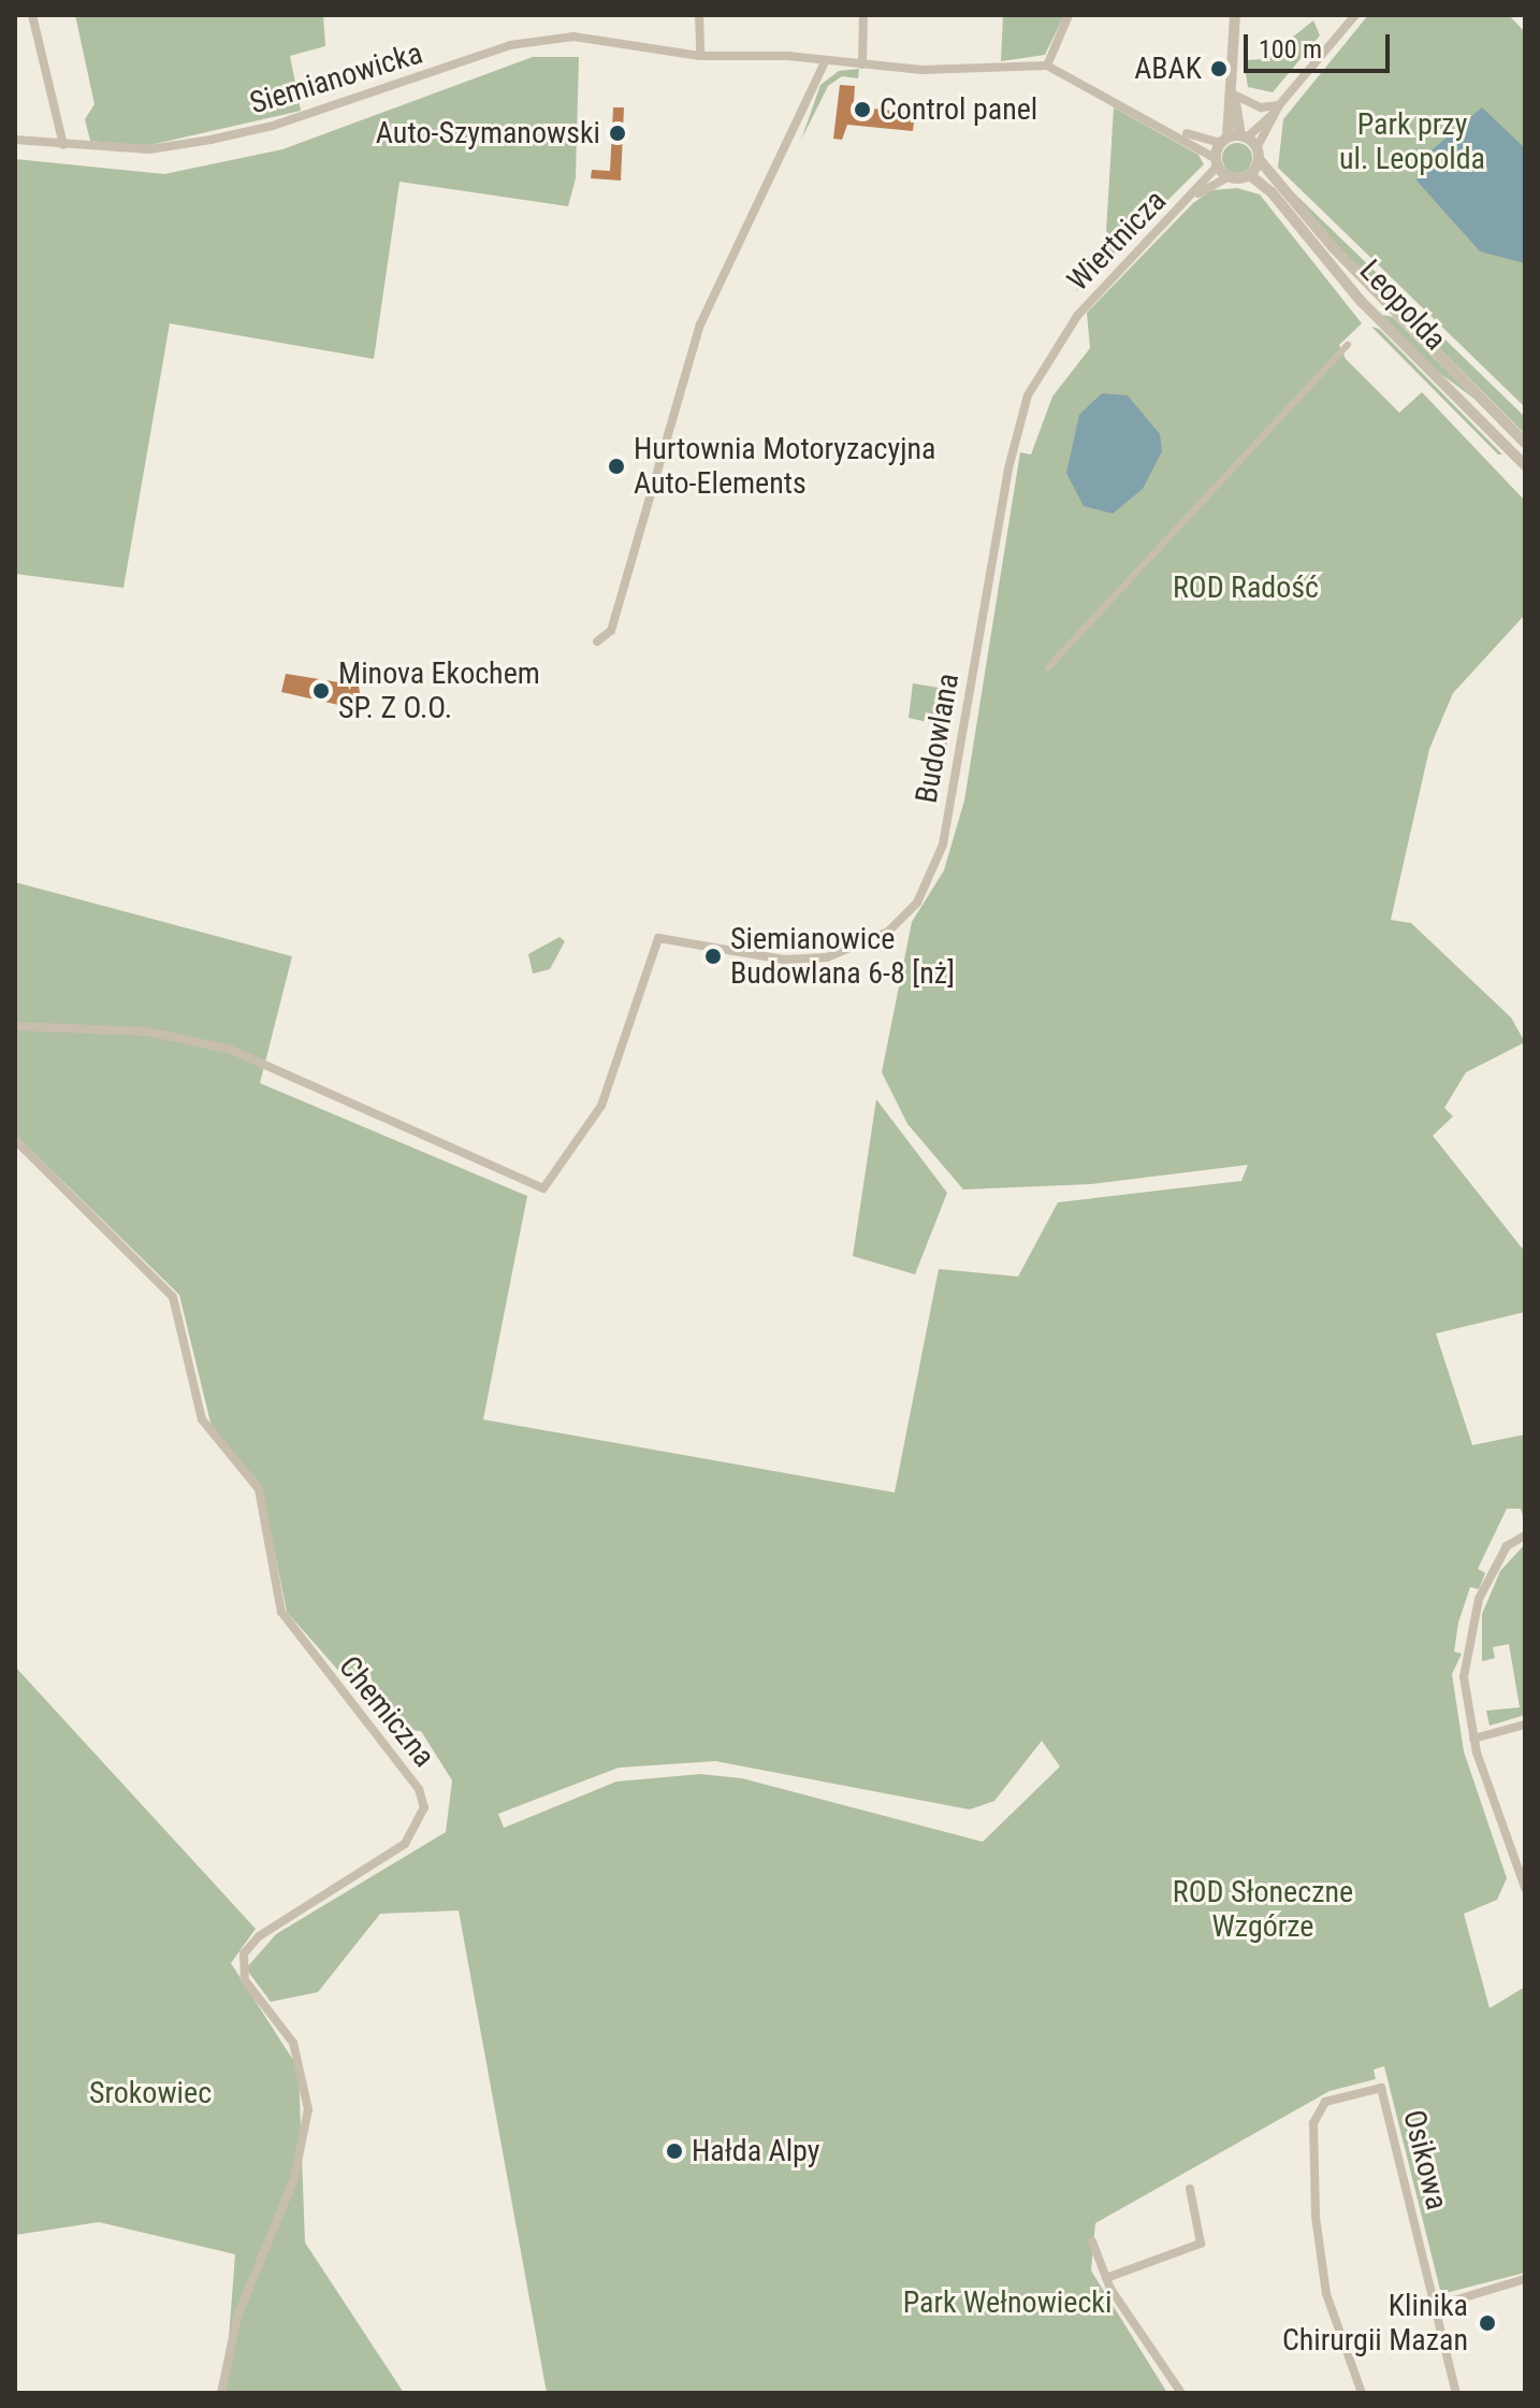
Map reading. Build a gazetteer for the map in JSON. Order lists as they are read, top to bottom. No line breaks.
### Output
{"streets":{"street":["Siemianowicka","Wiertnicza","Leopolda","Budowlana","Chemiczna","Osikowa"]},"crossings":[["Wiertnicza","Budowlana"]],"parks":["Park przy ul. Leopolda","ROD Radość","ROD Słoneczne Wzgórze","Srokowiec","Park Wełnowiecki"],"places":["ABAK","Control panel","Auto-Szymanowski","Hurtownia Motoryzacyjna Auto-Elements","Minova Ekochem SP. Z O.O.","Siemianowice Budowlana 6-8 [nż]","Hałda Alpy","Klinika Chirurgii Mazan"],"scale_bar":"100 m"}
